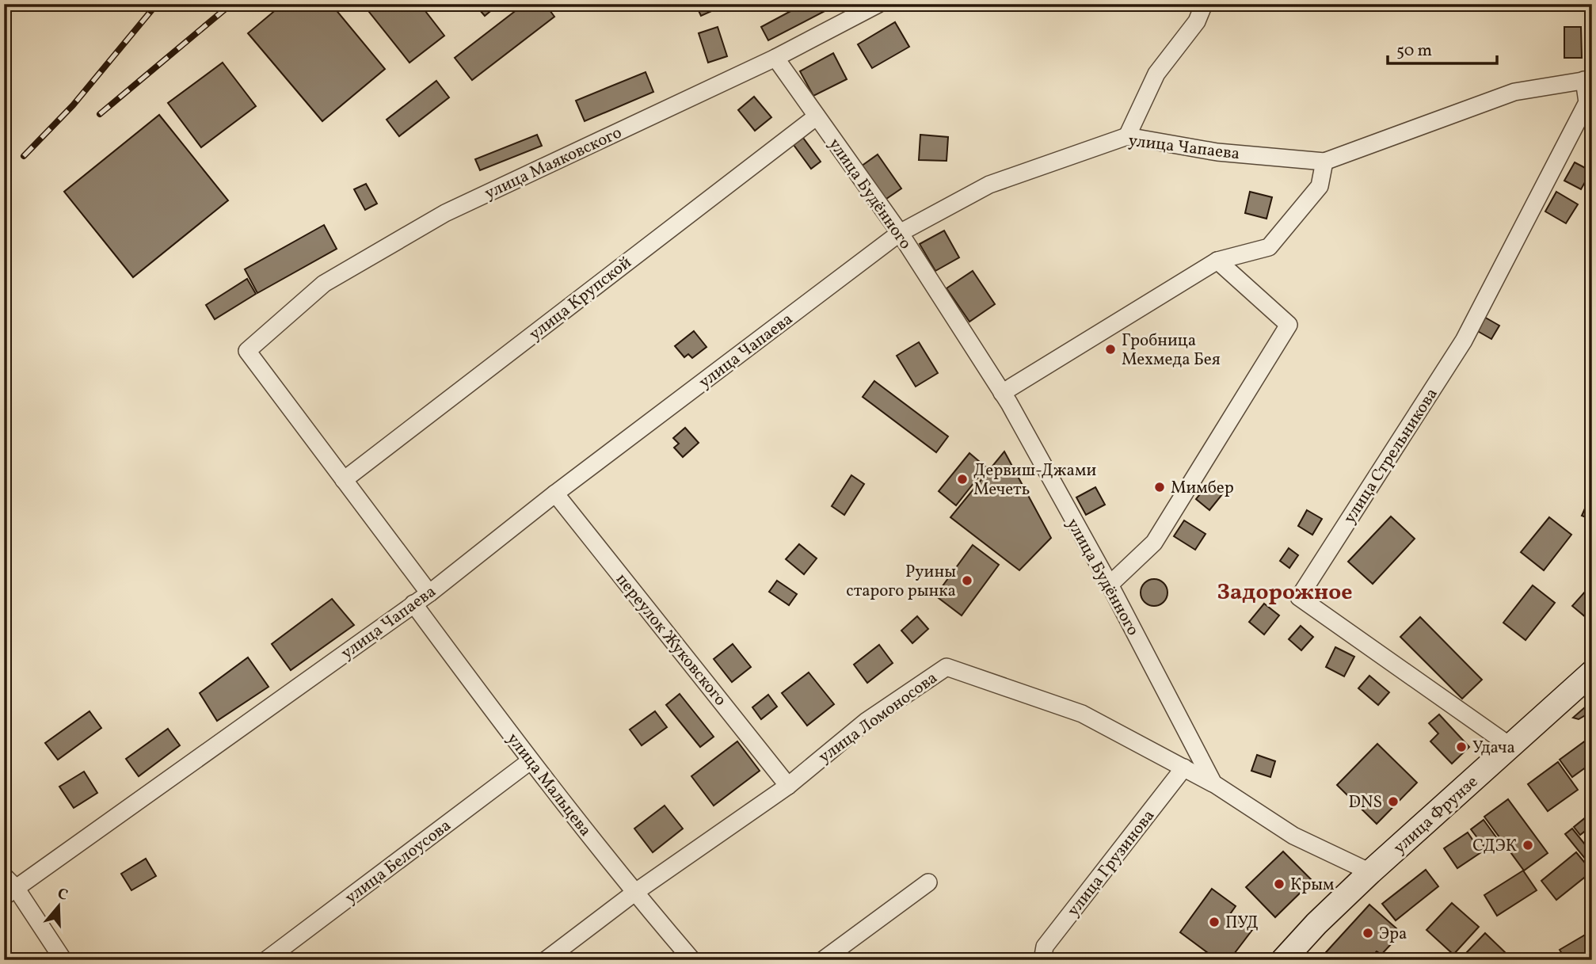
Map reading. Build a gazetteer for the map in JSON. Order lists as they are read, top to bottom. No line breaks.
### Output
{"streets":{"main road":["улица Фрунзе"],"street":["улица Чапаева","улица Маяковского","улица Будённого","улица Крупской","улица Стрельникова","переулок Жуковского","улица Ломоносова","улица Мальцева","улица Белоусова","улица Грузинова"]},"crossings":[["улица Чапаева","улица Будённого"],["улица Чапаева","улица Стрельникова"],["улица Чапаева","переулок Жуковского"],["улица Чапаева","улица Мальцева"],["улица Маяковского","улица Будённого"],["улица Маяковского","улица Крупской"],["улица Будённого","улица Крупской"],["улица Будённого","улица Ломоносова"],["улица Будённого","улица Фрунзе"],["улица Стрельникова","улица Фрунзе"],["переулок Жуковского","улица Ломоносова"],["улица Ломоносова","улица Мальцева"],["улица Ломоносова","улица Грузинова"],["улица Мальцева","улица Белоусова"]],"districts":["Задорожное"],"places":["Гробница Мехмеда Бея","Дервиш-Джами Мечеть","Мимбер","Руины старого рынка","Удача","DNS","СДЭК","Крым","ПУД","Эра"],"scale_bar":"50 m","north":"top"}
